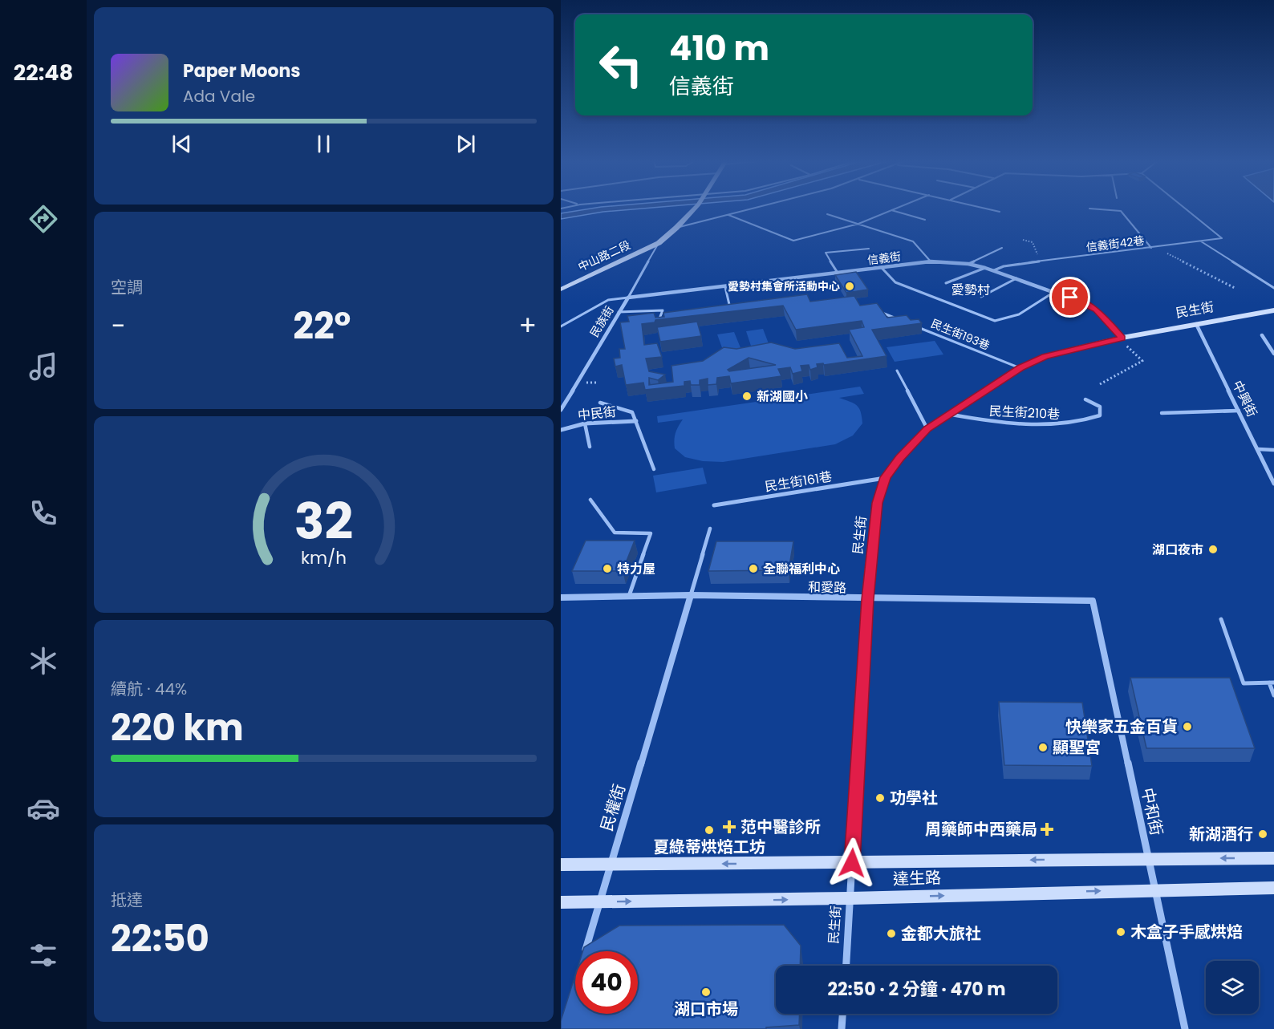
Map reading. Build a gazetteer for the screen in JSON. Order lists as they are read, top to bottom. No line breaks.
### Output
{"streets":{"street":["中山路二段","信義街","民生街","民族街","中興街","中民街","民生街161巷","和愛路","民權街","中和街","達生路"],"lane":["信義街42巷","民生街193巷","民生街210巷"]},"crossings":[["信義街42巷","信義街"],["中山路二段","民族街"],["信義街","民生街"],["信義街","民族街"],["民生街","民生街193巷"],["民生街","中興街"],["民生街","民生街210巷"],["民生街","民生街161巷"],["民生街","和愛路"],["民生街","達生路"],["和愛路","民權街"],["和愛路","中和街"],["民權街","達生路"],["中和街","達生路"]],"districts":["愛勢村"],"places":{"other":["愛勢村集會所活動中心","新湖國小","湖口夜市","特力屋","全聯福利中心","快樂家五金百貨","顯聖宮","功學社","夏綠蒂烘焙工坊","新湖酒行","木盒子手感烘焙","金都大旅社","湖口市場"],"health":["范中醫診所","周藥師中西藥局"]},"page":{"tabs":"22:48","turn":["410 m","信義街"],"song":["Paper Moons","Ada Vale"],"tile":["空調",["續航 · 44%","220 km"],["抵達","22:50"]],"heat":["−","22°","+"],"limit":"40","trip":"22:50 · 2 分鐘 · 470 m","gauge":["32","km/h"]}}
